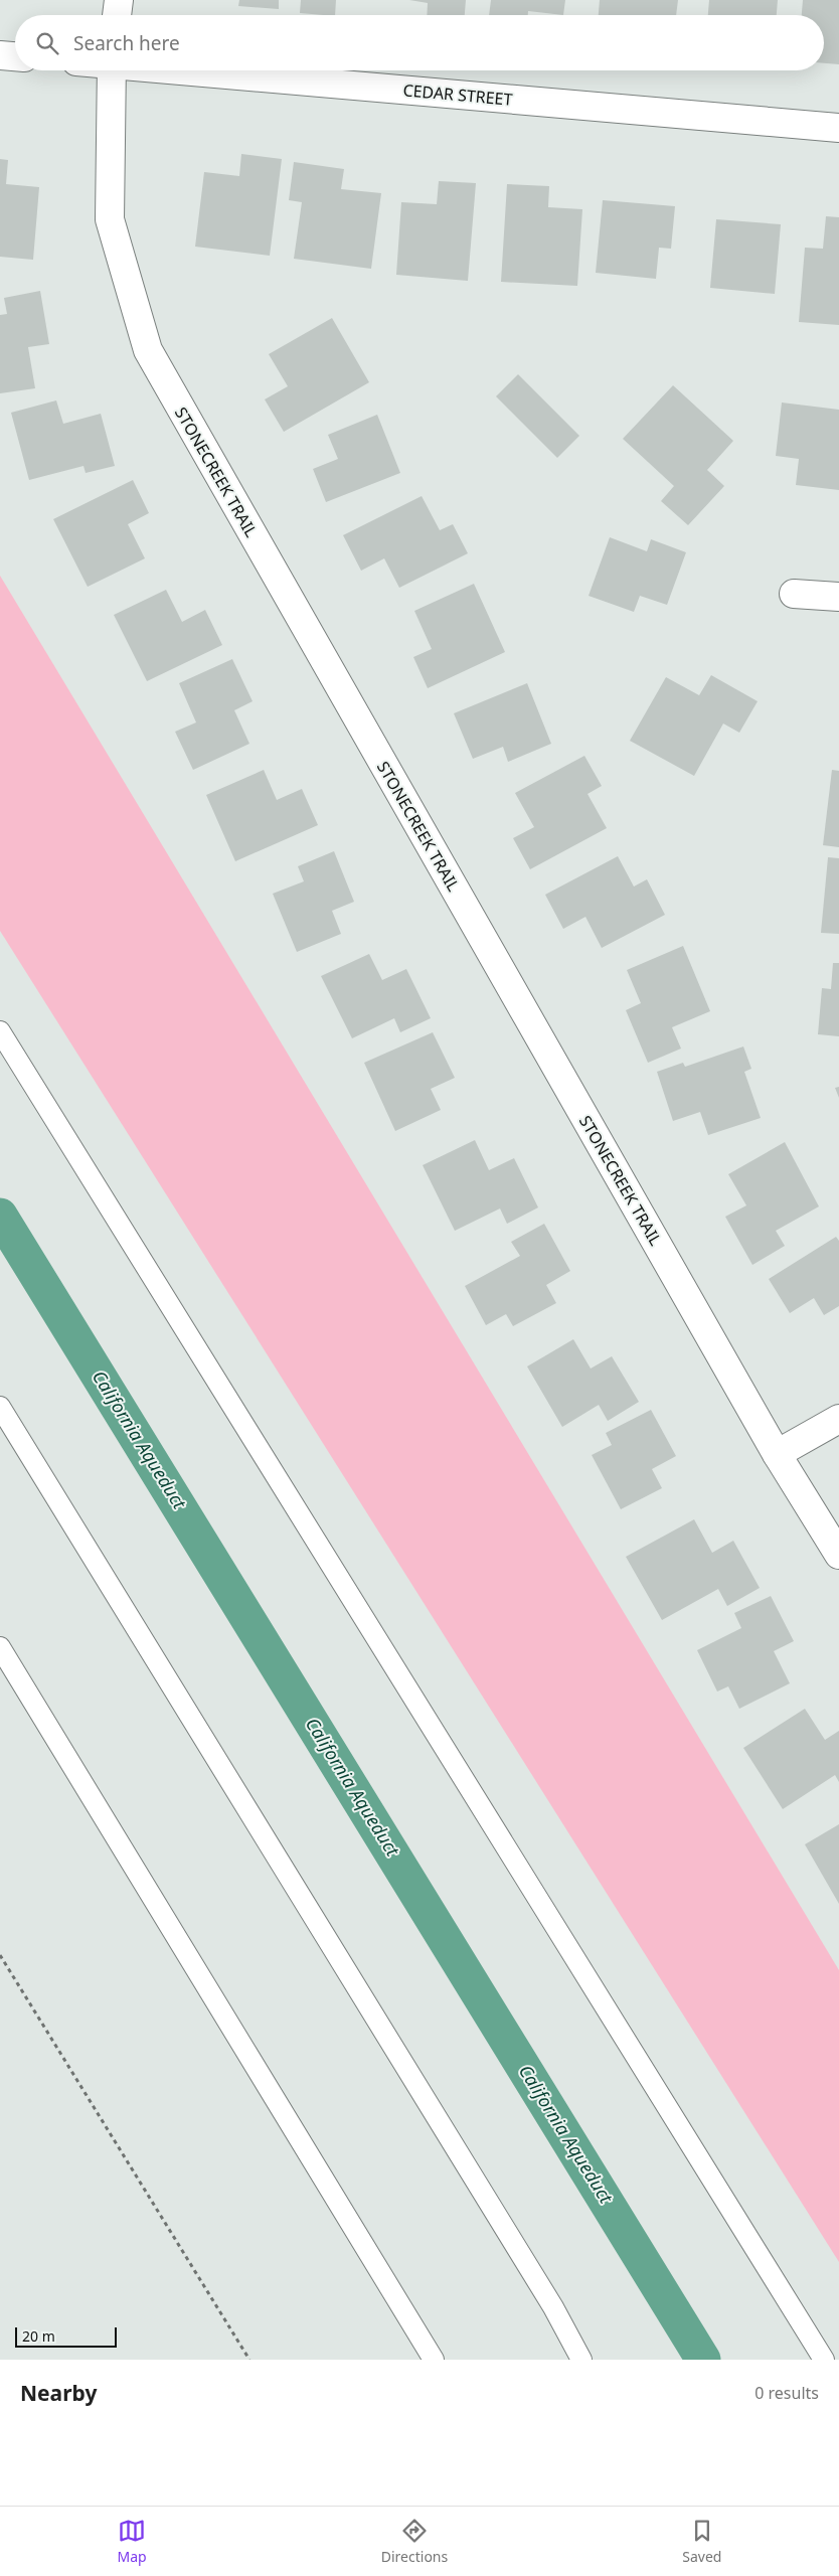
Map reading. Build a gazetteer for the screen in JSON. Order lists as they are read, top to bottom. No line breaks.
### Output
{"streets":{"street":["CEDAR STREET","STONECREEK TRAIL"]},"water":["California Aqueduct"],"scale_bar":"20 m","page":{"search":"Search here","scale":"20 m","heading":["Nearby","0 results"],"nav":["Map","Directions","Saved"]}}
